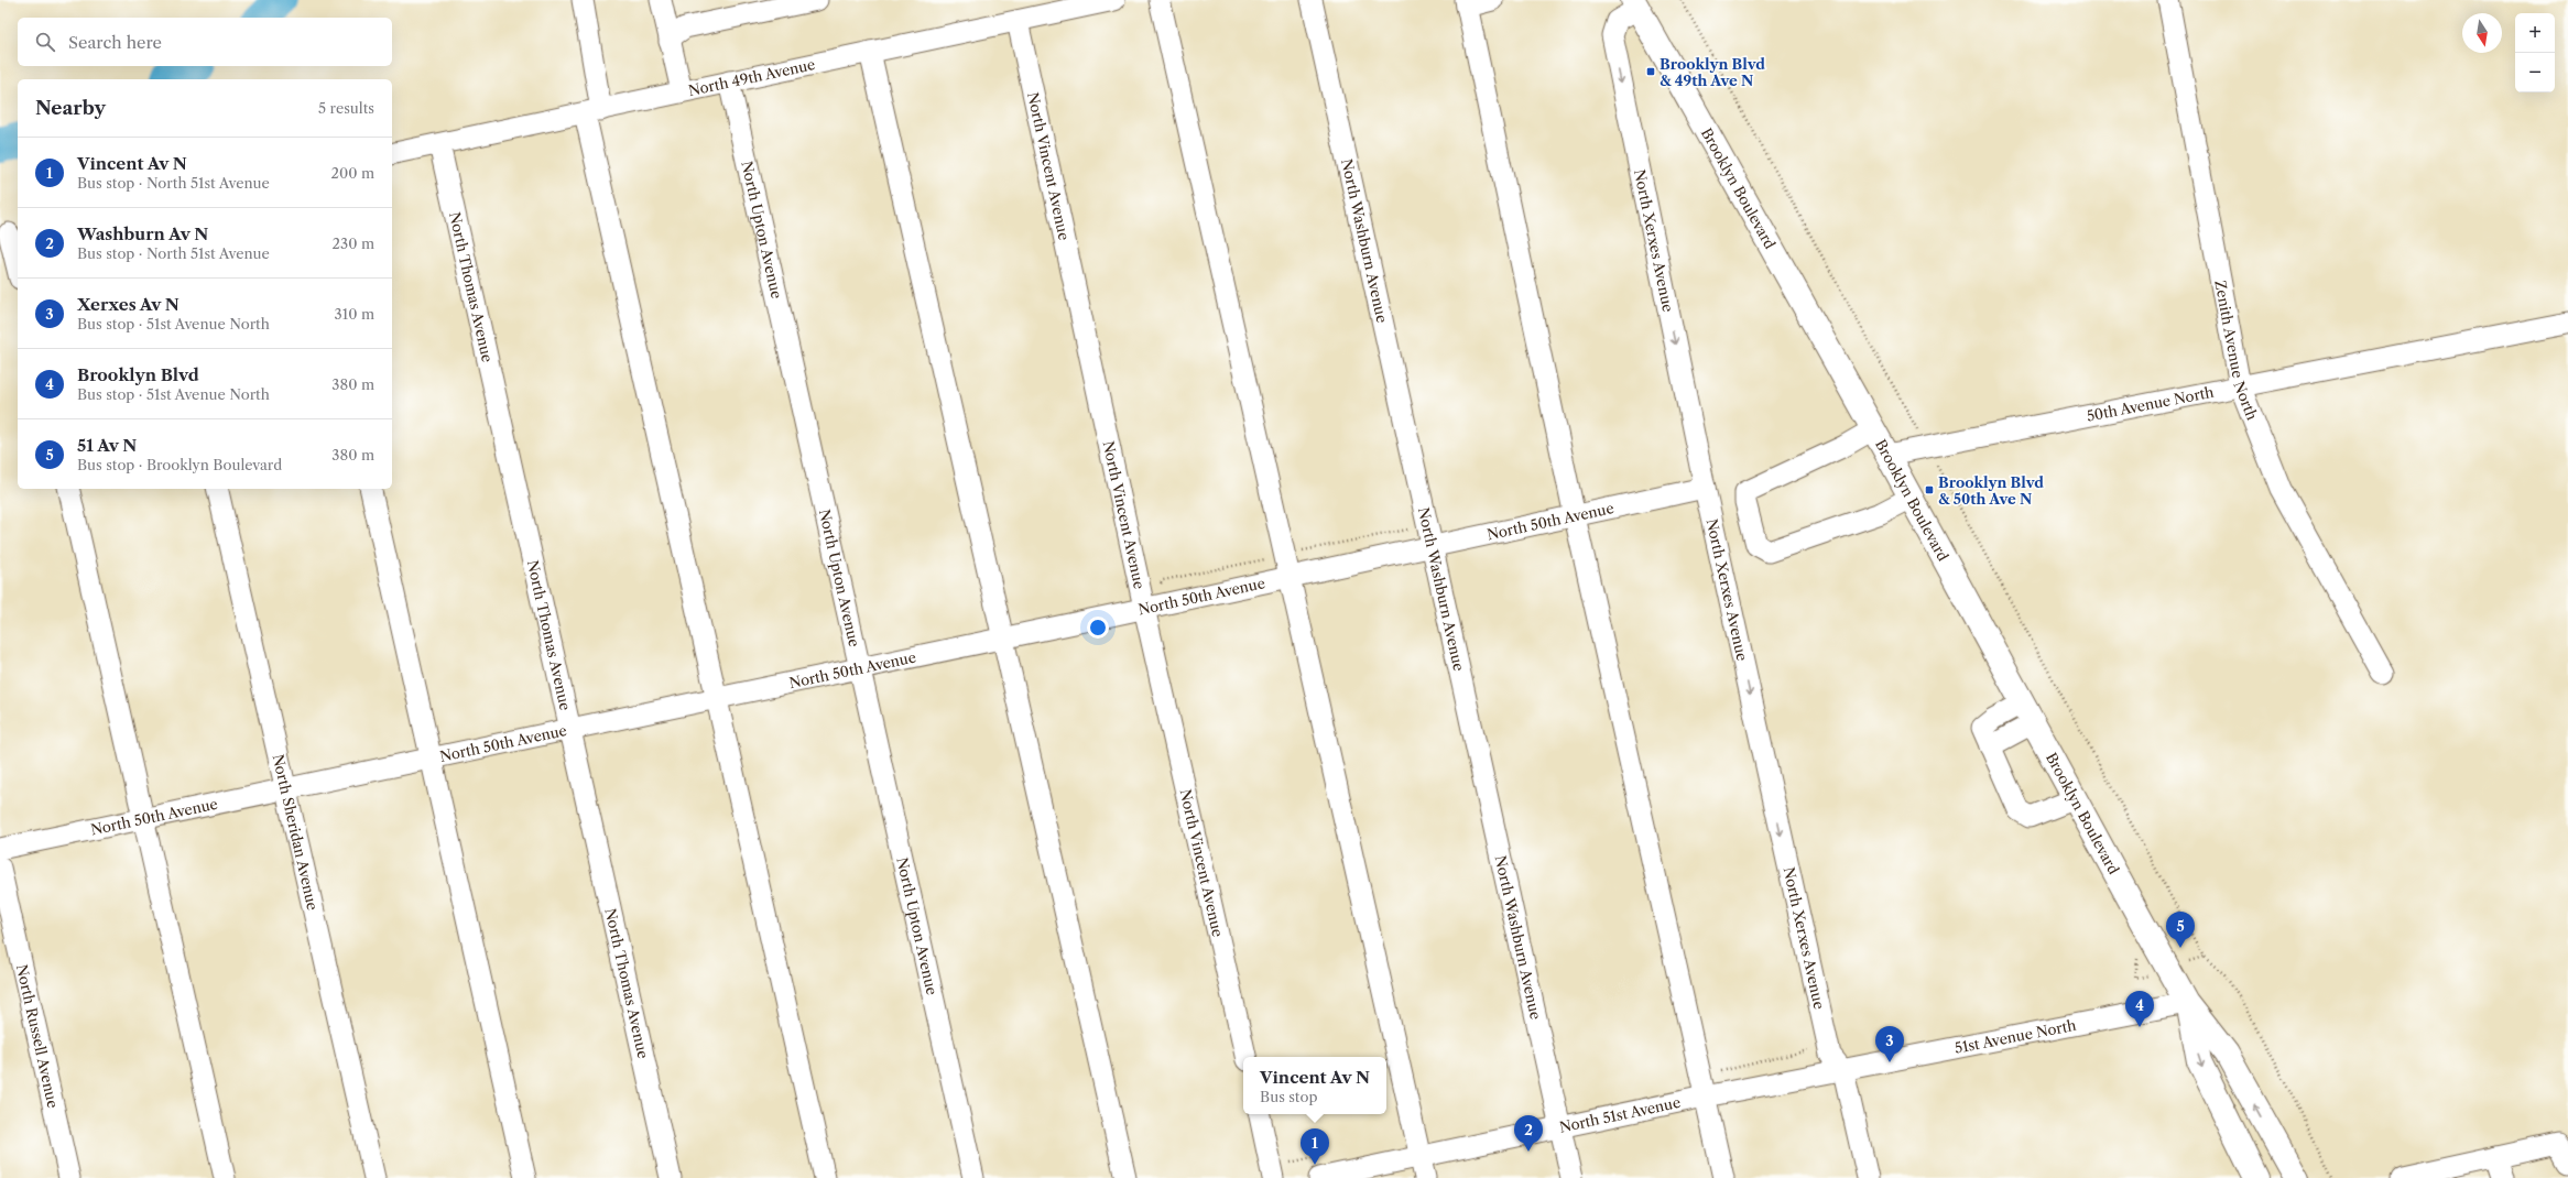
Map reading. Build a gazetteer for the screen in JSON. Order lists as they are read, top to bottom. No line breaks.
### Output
{"streets":{"main road":["Brooklyn Boulevard"],"street":["North 49th Avenue","North Vincent Avenue","North Upton Avenue","North Washburn Avenue","North Xerxes Avenue","North Thomas Avenue","Zenith Avenue North","50th Avenue North","North 50th Avenue","North Sheridan Avenue","North Russell Avenue","51st Avenue North","North 51st Avenue"]},"crossings":[["North 49th Avenue","North Vincent Avenue"],["North 49th Avenue","North Upton Avenue"],["North 49th Avenue","North Thomas Avenue"],["North Vincent Avenue","North 50th Avenue"],["Brooklyn Boulevard","North Xerxes Avenue"],["Brooklyn Boulevard","50th Avenue North"],["Brooklyn Boulevard","51st Avenue North"],["North Upton Avenue","North 50th Avenue"],["North Washburn Avenue","North 50th Avenue"],["North Washburn Avenue","North 51st Avenue"],["North Xerxes Avenue","North 50th Avenue"],["North Xerxes Avenue","51st Avenue North"],["North Xerxes Avenue","North 51st Avenue"],["North Thomas Avenue","North 50th Avenue"],["Zenith Avenue North","50th Avenue North"],["North 50th Avenue","North Sheridan Avenue"],["51st Avenue North","North 51st Avenue"]],"places":{"transit":["Brooklyn Blvd & 49th Ave N","Brooklyn Blvd & 50th Ave N"]},"north":"bottom","page":{"map_buttons":["+","−"],"search":"Search here","heading":["Nearby","5 results"],"list":[{"mark":"1","name":"Vincent Av N","note":"Bus stop · North 51st Avenue","value":"200 m"},{"mark":"2","name":"Washburn Av N","note":"Bus stop · North 51st Avenue","value":"230 m"},{"mark":"3","name":"Xerxes Av N","note":"Bus stop · 51st Avenue North","value":"310 m"},{"mark":"4","name":"Brooklyn Blvd","note":"Bus stop · 51st Avenue North","value":"380 m"},{"mark":"5","name":"51 Av N","note":"Bus stop · Brooklyn Boulevard","value":"380 m"}],"pins":["5","4","3","2","1"],"popup":["Vincent Av N","Bus stop"]}}
